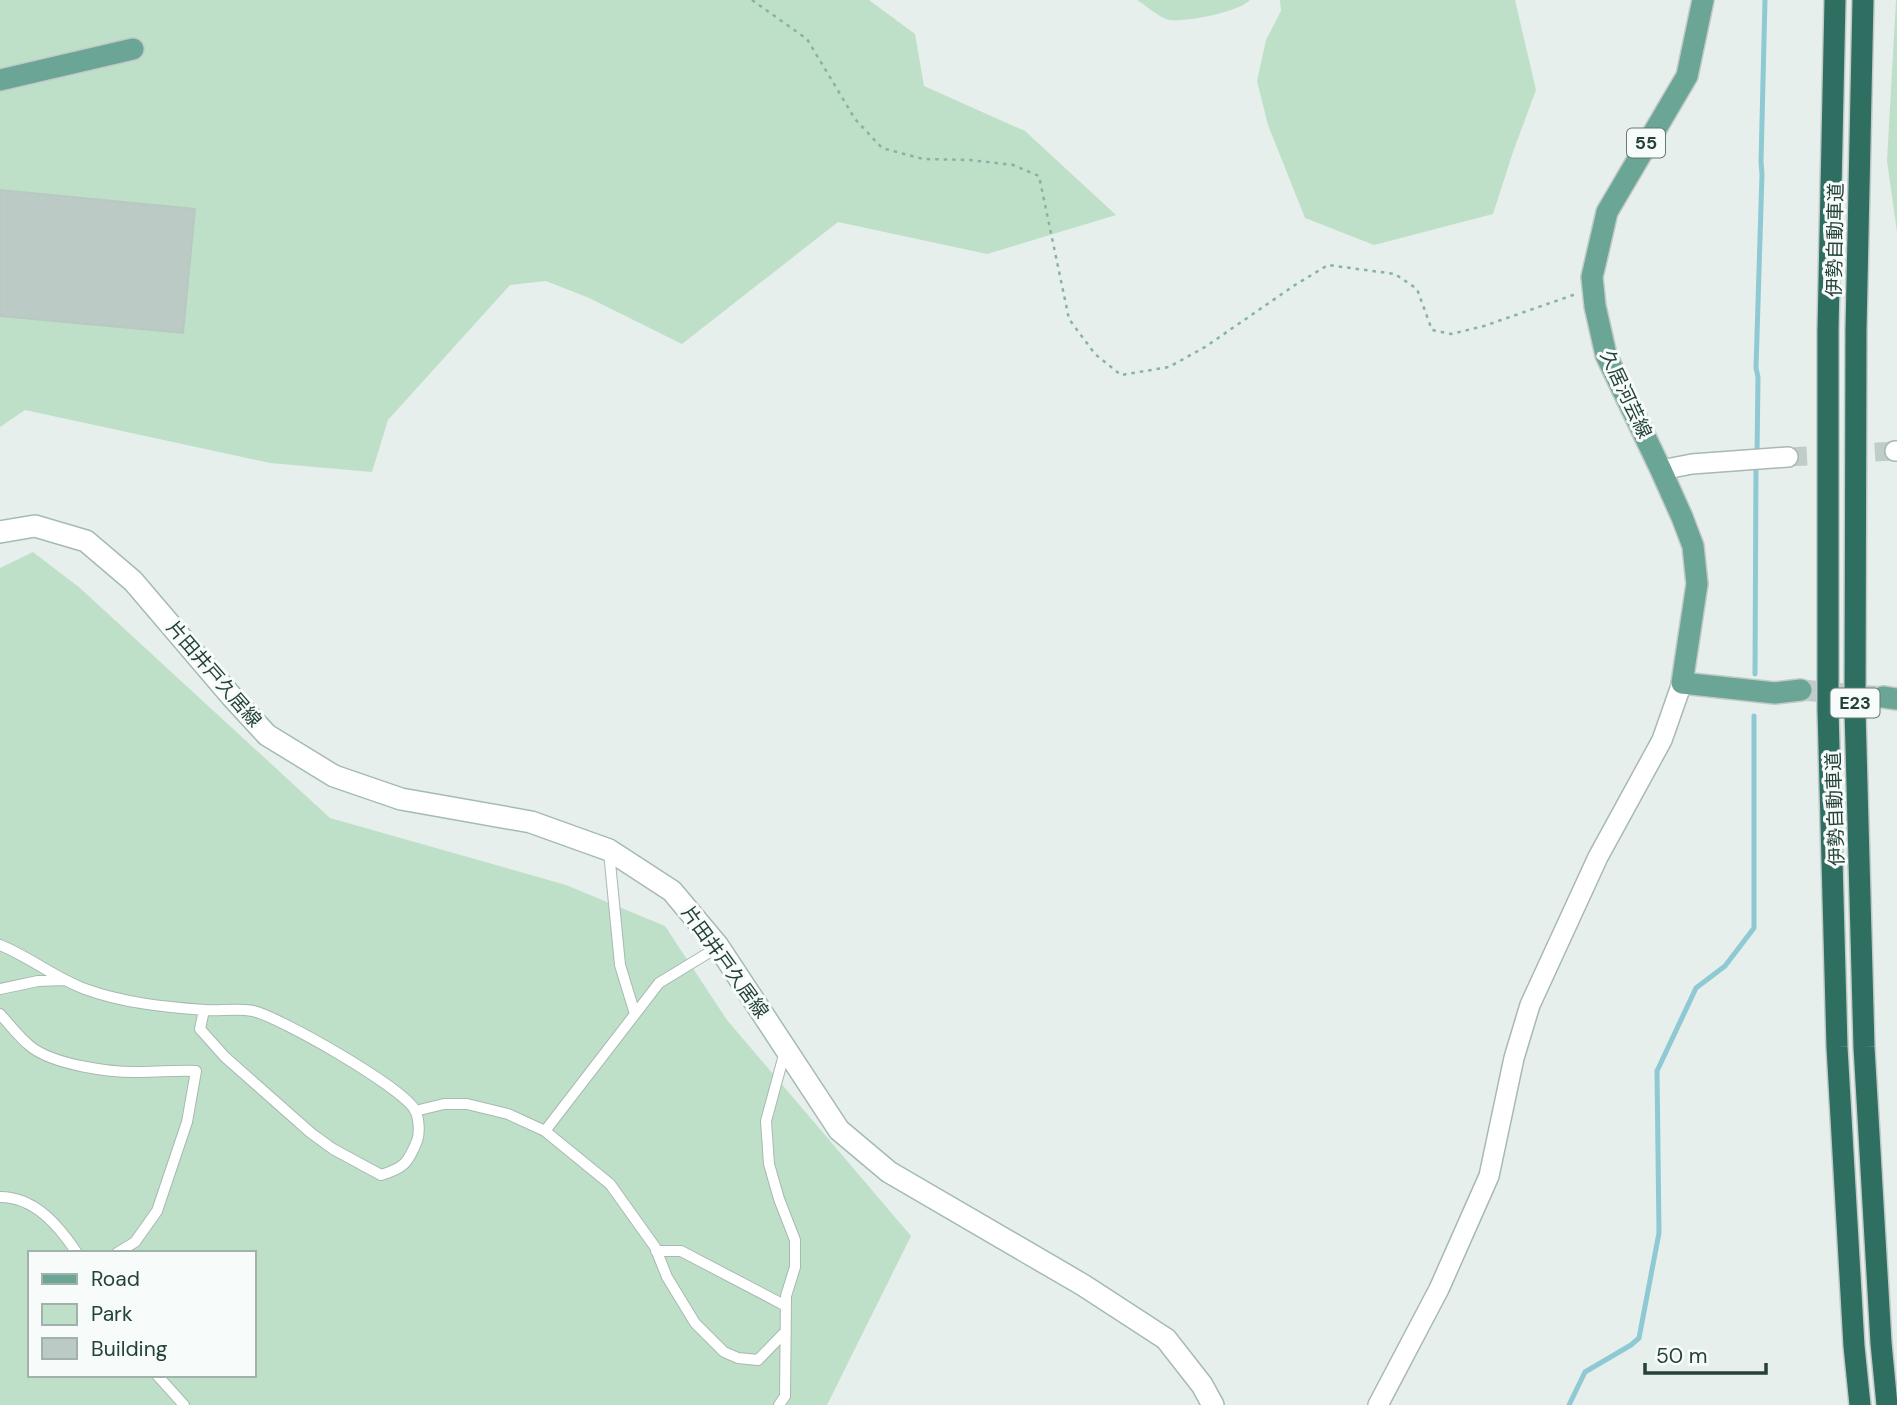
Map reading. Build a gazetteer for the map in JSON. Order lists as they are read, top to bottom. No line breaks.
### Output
{"streets":{"highway":["伊勢自動車道","E23"],"main road":["55","久居河芸線","片田井戸久居線"]},"legend":["Road","Park","Building"],"scale_bar":"50 m"}
